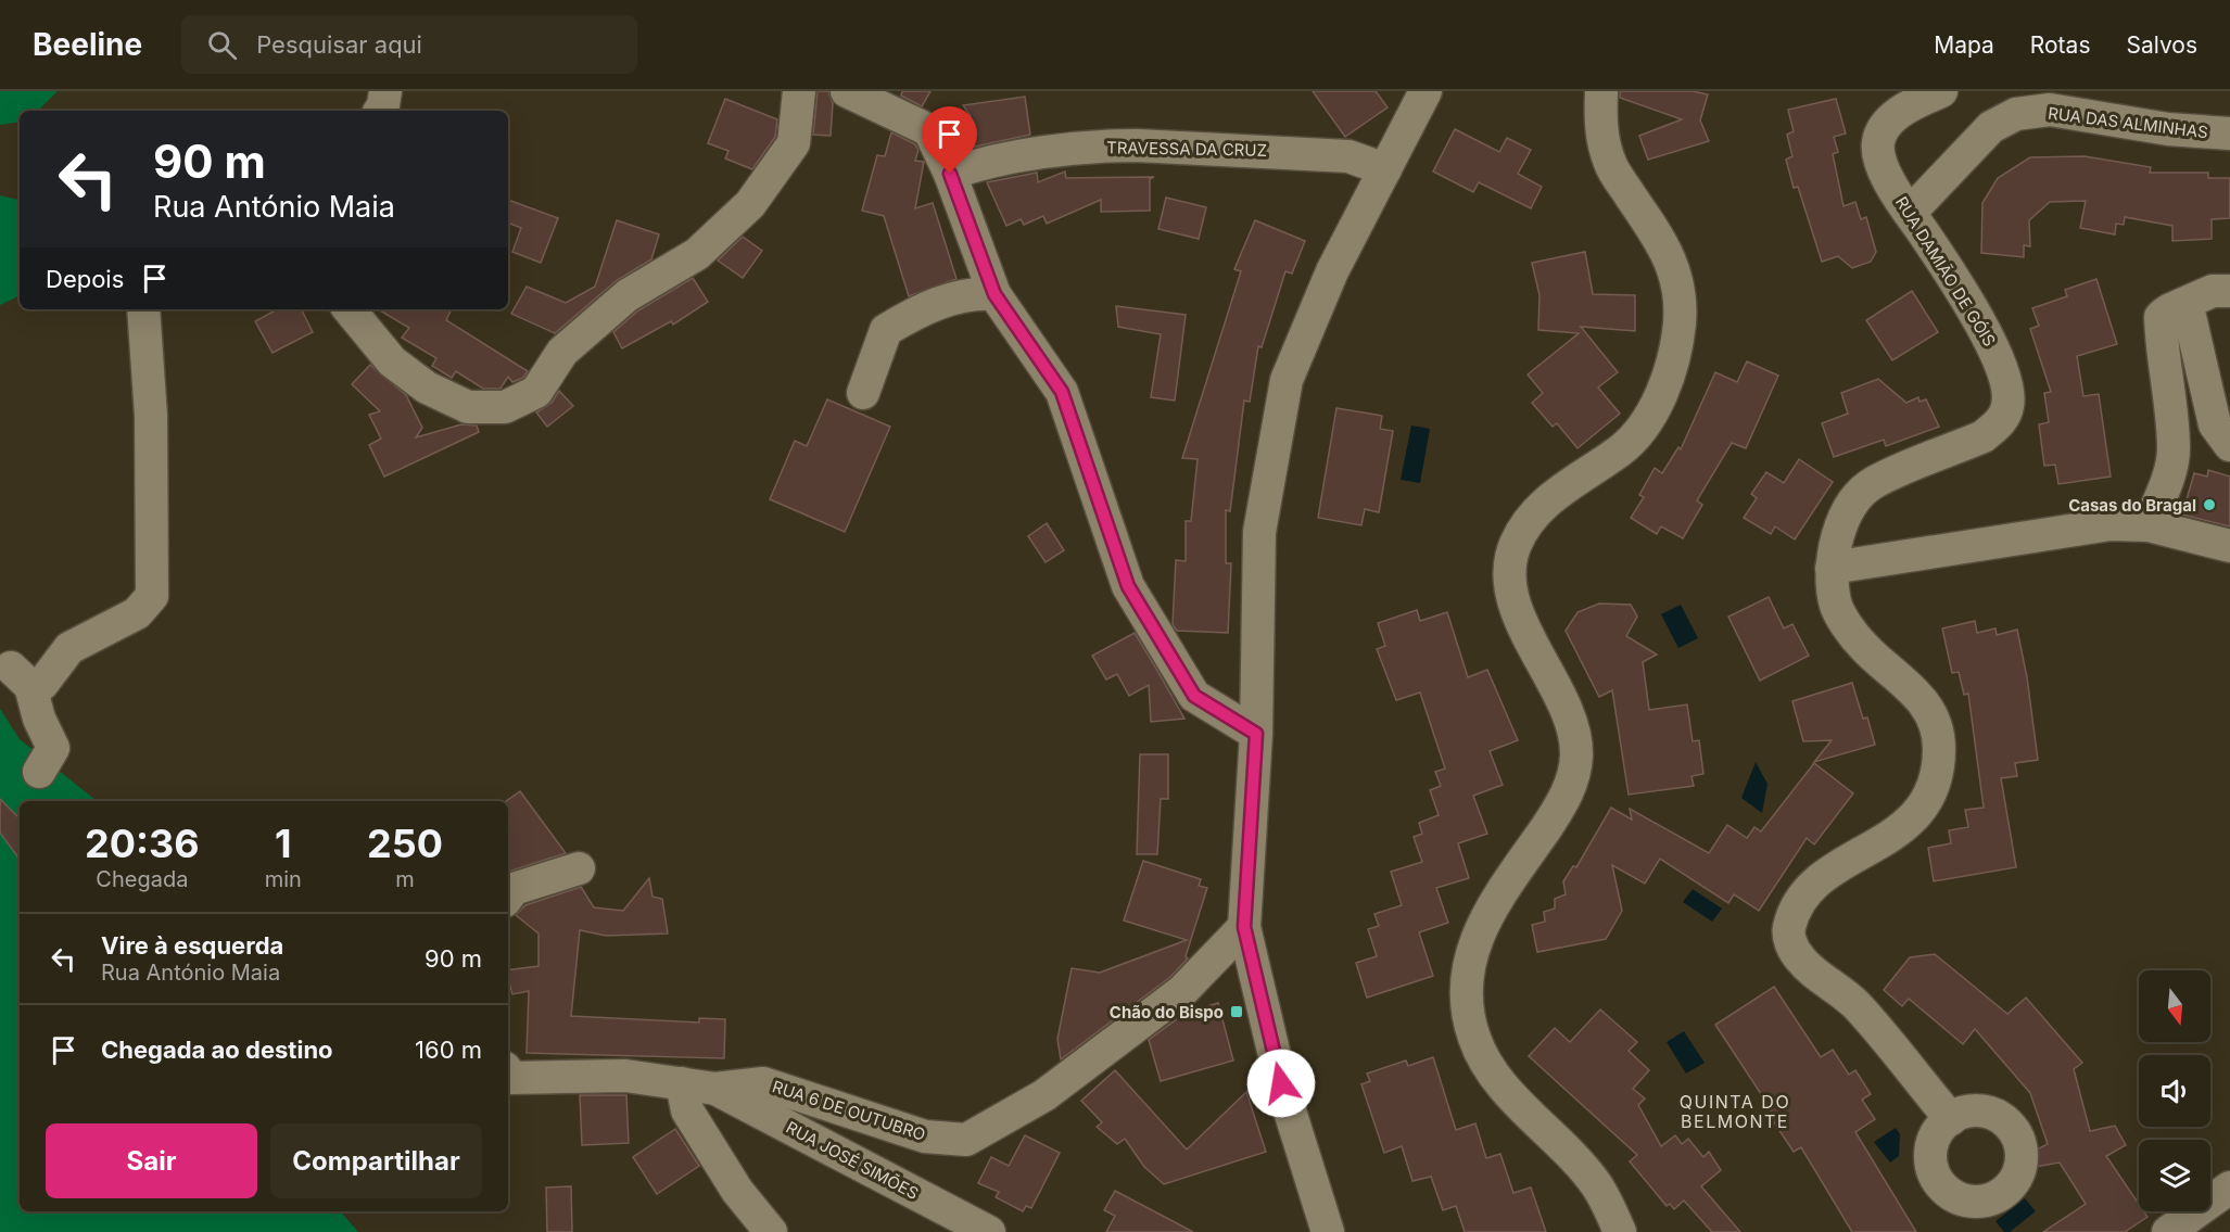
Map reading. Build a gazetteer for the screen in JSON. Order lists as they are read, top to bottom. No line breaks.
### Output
{"streets":{"street":["RUA DAS ALMINHAS","TRAVESSA DA CRUZ","RUA DAMIÃO DE GÓIS","RUA 6 DE OUTUBRO","RUA JOSÉ SIMÕES"]},"crossings":[["RUA DAS ALMINHAS","RUA DAMIÃO DE GÓIS"],["RUA 6 DE OUTUBRO","RUA JOSÉ SIMÕES"]],"districts":["QUINTA DO BELMONTE"],"places":{"other":["Casas do Bragal"],"transit":["Chão do Bispo"]},"north":"bottom","page":{"header":"Beeline","search":"Pesquisar aqui","nav":["Mapa","Rotas","Salvos"],"turn":["90 m","Rua António Maia"],"then":"Depois","eta":["20:36","Chegada","1","min","250","m"],"list":[{"name":"Vire à esquerda","note":"Rua António Maia","value":"90 m"},{"name":"Chegada ao destino","value":"160 m"}],"buttons":["Sair","Compartilhar"]}}
